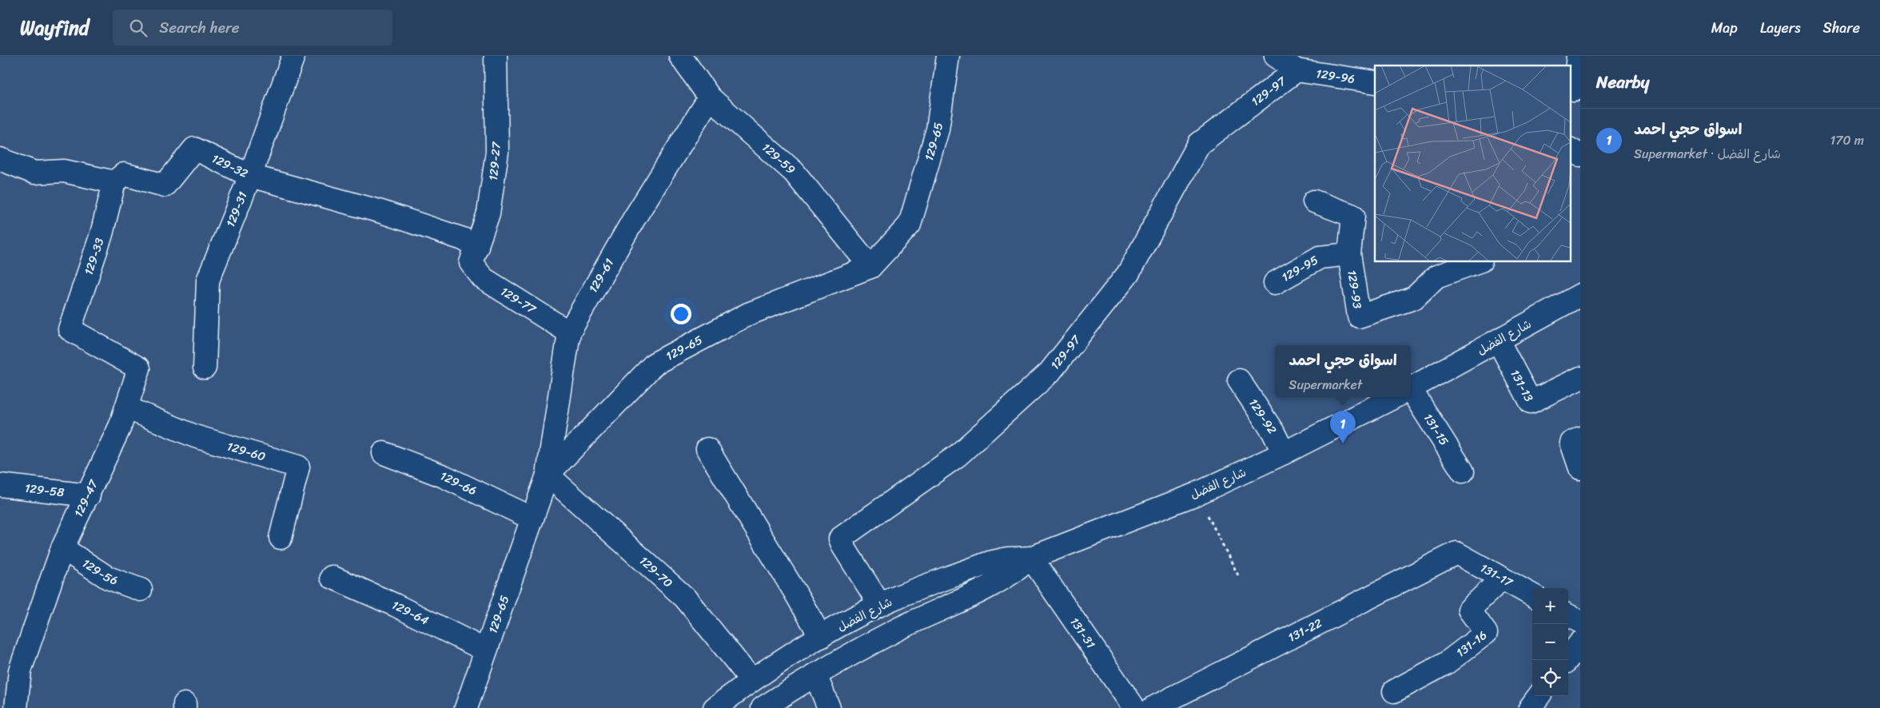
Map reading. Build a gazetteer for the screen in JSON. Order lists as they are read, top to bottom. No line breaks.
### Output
{"streets":{"street":["129-96","129-97","129-65","129-59","129-27","129-32","129-31","129-33","129-95","129-61","129-93","129-77","شارع الفضل","131-13","129-92","131-15","129-60","129-66","129-58","129-47","129-56","129-70","131-17","129-64","131-22","131-31","131-16"]},"crossings":[["129-96","129-97"],["129-97","شارع الفضل"],["129-65","129-59"],["129-65","129-61"],["129-65","129-66"],["129-65","129-70"],["129-65","129-64"],["129-59","129-61"],["129-27","129-32"],["129-27","129-77"],["129-32","129-31"],["129-32","129-33"],["129-32","129-77"],["129-33","129-47"],["129-95","129-93"],["129-61","129-77"],["129-61","129-70"],["شارع الفضل","131-13"],["شارع الفضل","129-92"],["شارع الفضل","129-70"],["شارع الفضل","131-31"],["129-60","129-47"],["129-58","129-47"],["129-47","129-56"],["131-17","131-22"],["131-17","131-16"]],"page":{"header":"Wayfind","search":"Search here","nav":["Map","Layers","Share"],"heading":"Nearby","list":[{"mark":"1","name":"اسواق حجي احمد","note":"Supermarket · شارع الفضل","value":"170 m"}],"popup":["اسواق حجي احمد","Supermarket"],"pins":"1","map_buttons":["+","−"]}}
